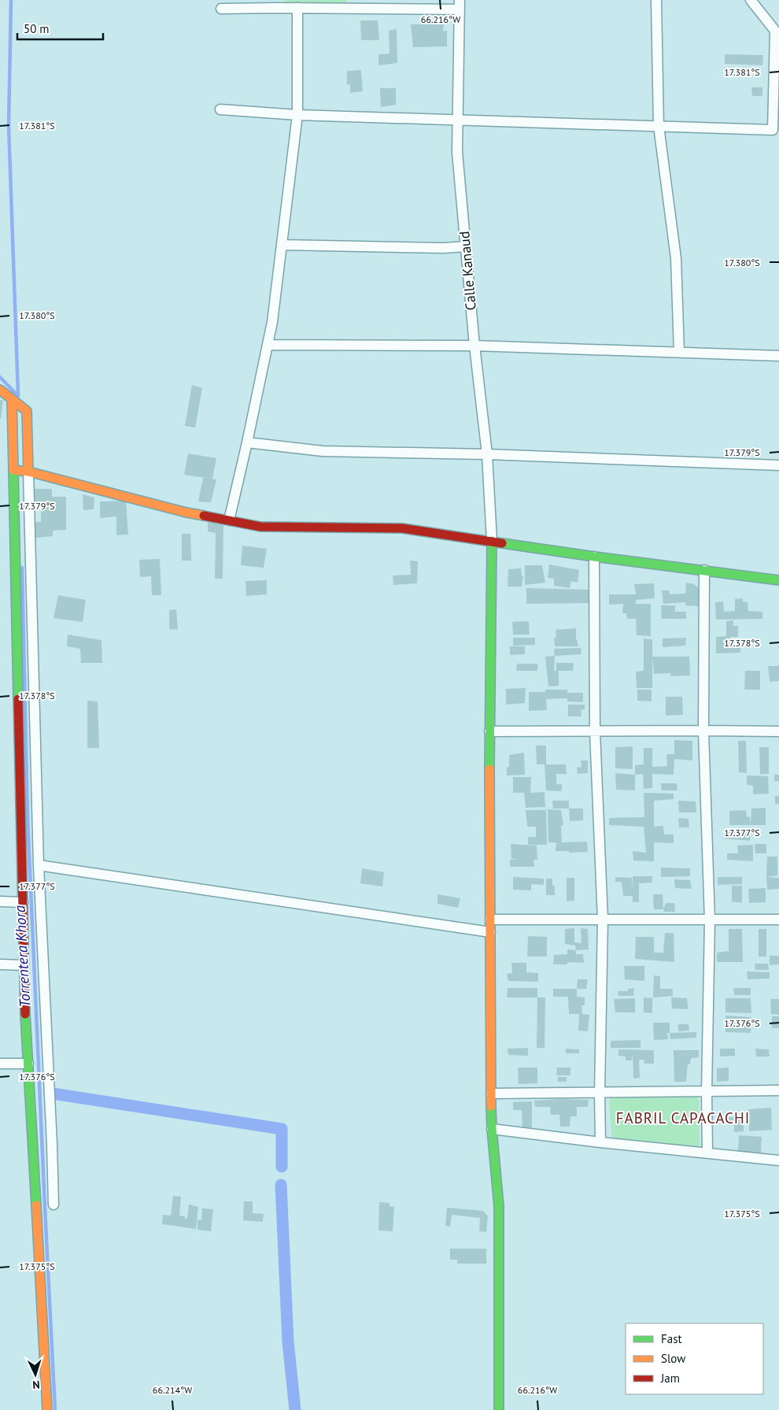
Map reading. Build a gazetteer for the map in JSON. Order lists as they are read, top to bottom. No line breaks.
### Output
{"streets":{"street":["Calle Kanaud"]},"districts":["FABRIL CAPACACHI"],"water":["Torrentera Khora"],"legend":["Fast","Slow","Jam"],"scale_bar":"50 m","north":"bottom","coordinates":["66.216°W","17.381°S","17.380°S","17.379°S","17.378°S","17.377°S","17.376°S","17.375°S","66.214°W"]}
